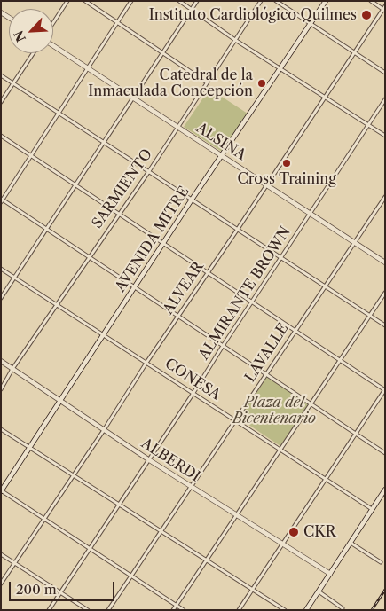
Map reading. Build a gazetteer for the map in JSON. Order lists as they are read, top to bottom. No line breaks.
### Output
{"streets":{"street":["ALSINA","SARMIENTO","AVENIDA MITRE","ALVEAR","ALMIRANTE BROWN","LAVALLE","CONESA","ALBERDI"]},"crossings":[["ALSINA","SARMIENTO"],["ALSINA","AVENIDA MITRE"],["ALSINA","ALVEAR"],["ALSINA","ALMIRANTE BROWN"],["ALSINA","LAVALLE"],["SARMIENTO","CONESA"],["SARMIENTO","ALBERDI"],["AVENIDA MITRE","CONESA"],["AVENIDA MITRE","ALBERDI"],["ALVEAR","CONESA"],["ALVEAR","ALBERDI"],["ALMIRANTE BROWN","CONESA"],["ALMIRANTE BROWN","ALBERDI"],["LAVALLE","CONESA"],["LAVALLE","ALBERDI"]],"parks":["Plaza del Bicentenario"],"places":["Instituto Cardiológico Quilmes","Catedral de la Inmaculada Concepción","Cross Training","CKR"],"scale_bar":"200 m","north":"bottom left"}
